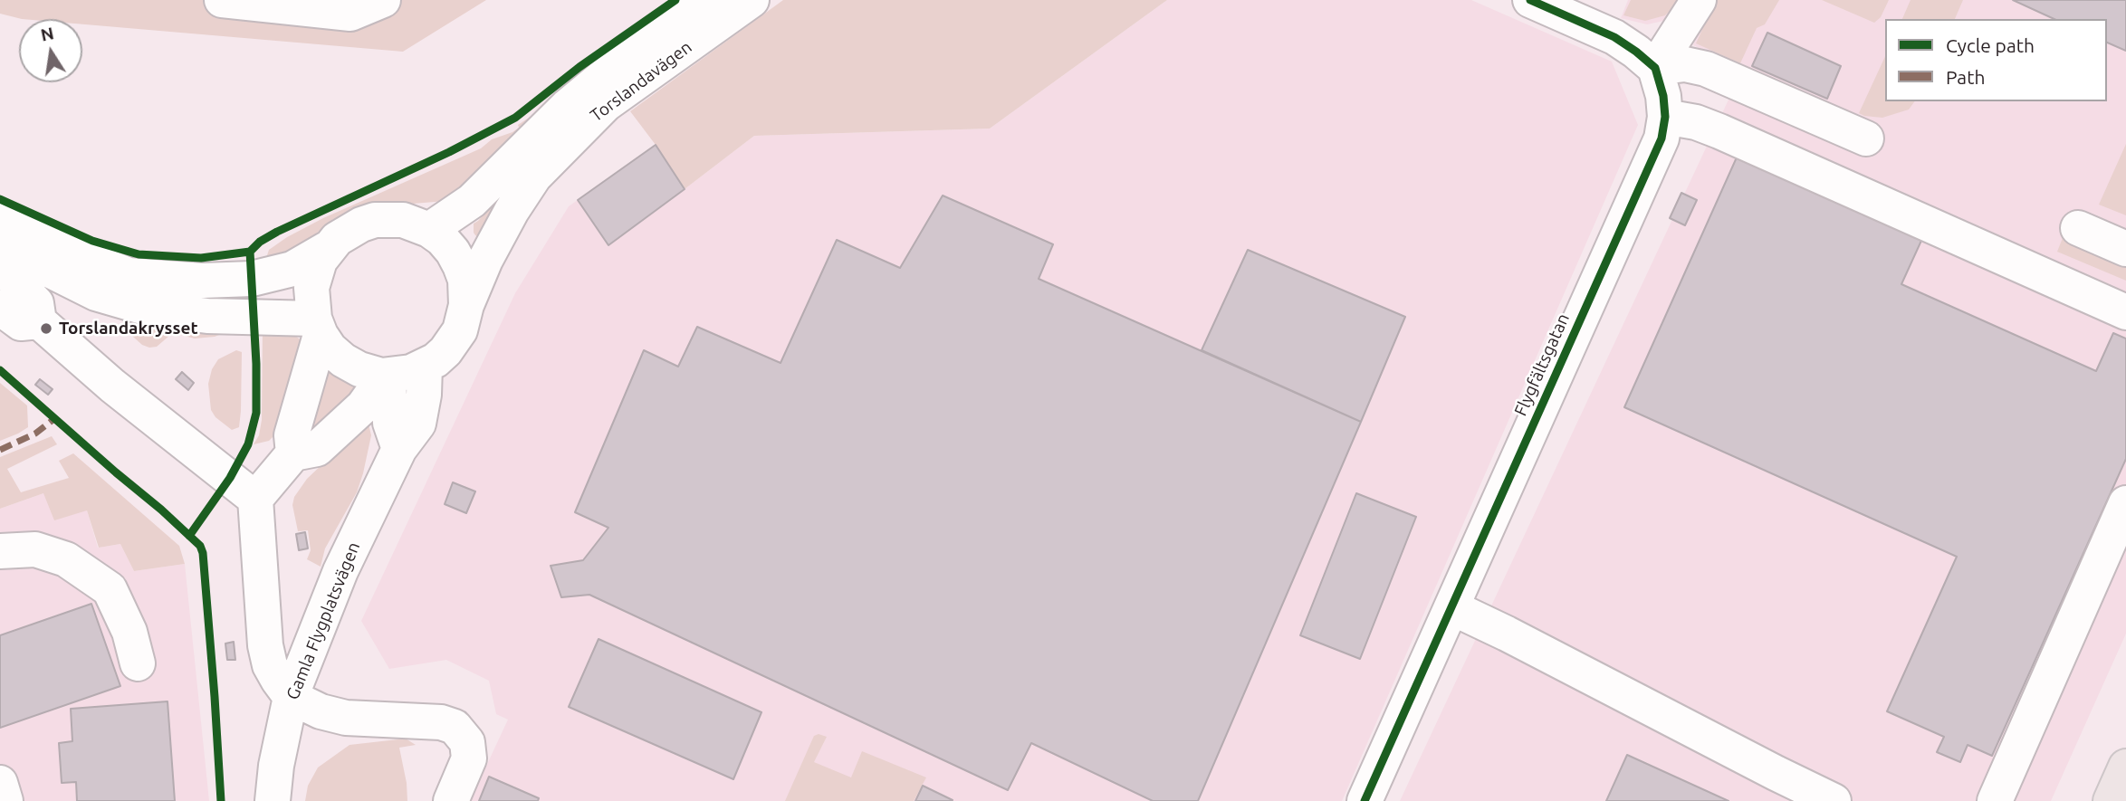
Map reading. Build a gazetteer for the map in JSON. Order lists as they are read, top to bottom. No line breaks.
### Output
{"streets":{"street":["Torslandavägen","Flygfältsgatan","Gamla Flygplatsvägen"]},"crossings":[["Torslandavägen","Gamla Flygplatsvägen"]],"places":["Torslandakrysset"],"legend":["Cycle path","Path"],"north":"top"}
